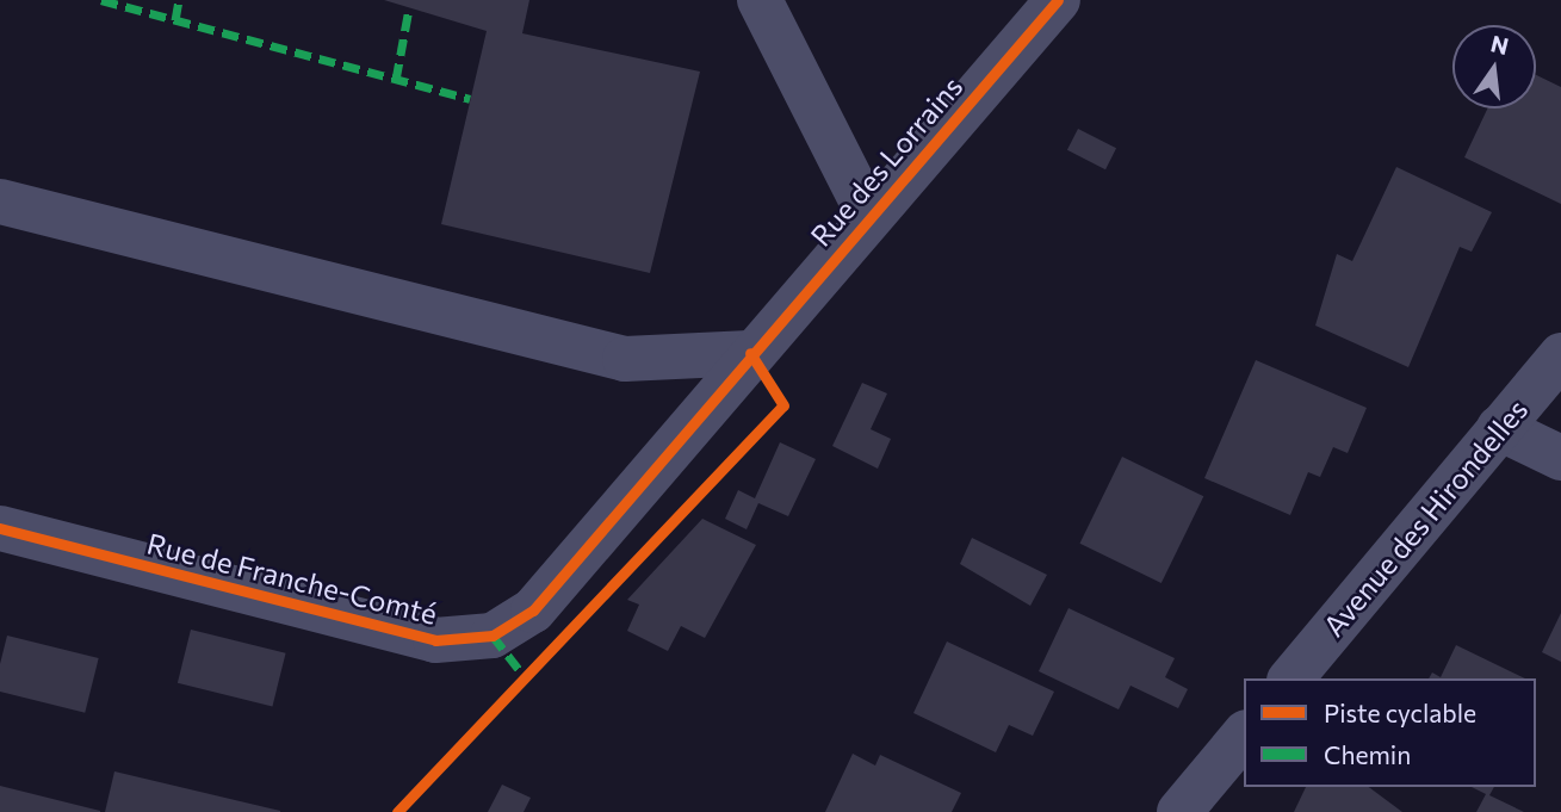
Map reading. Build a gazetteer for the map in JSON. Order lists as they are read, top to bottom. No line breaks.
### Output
{"streets":{"street":["Rue des Lorrains","Avenue des Hirondelles","Rue de Franche-Comté"]},"crossings":[["Rue des Lorrains","Rue de Franche-Comté"]],"legend":["Piste cyclable","Chemin"],"north":"top"}
